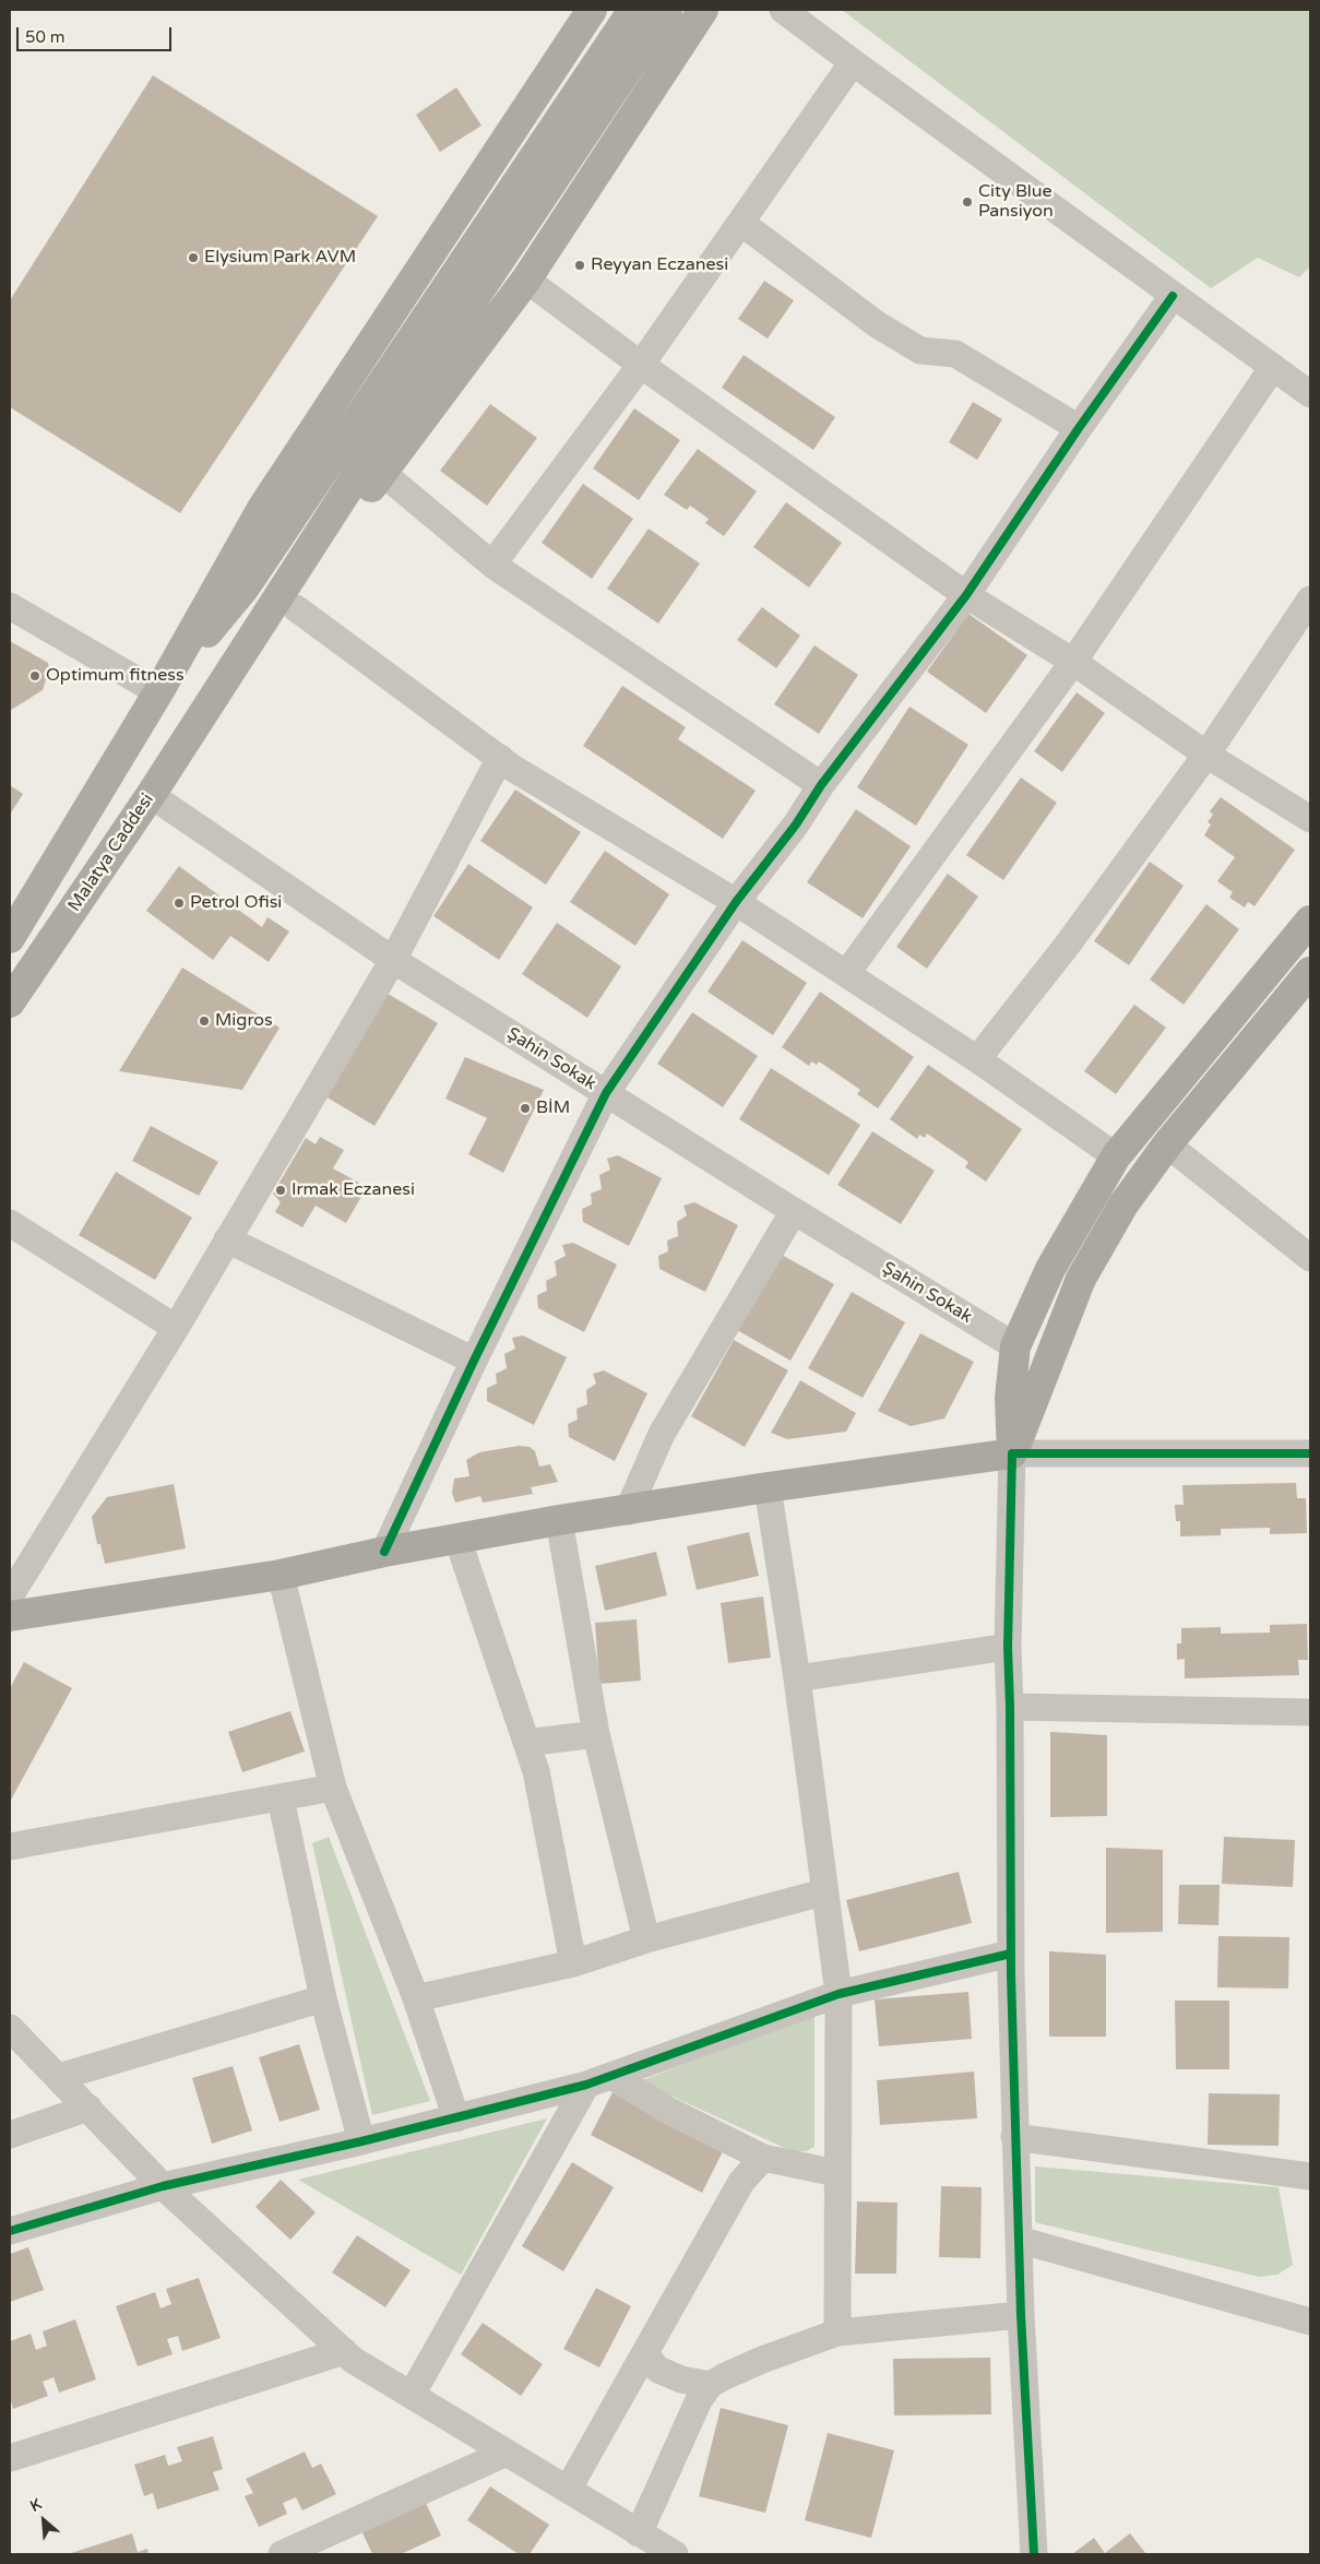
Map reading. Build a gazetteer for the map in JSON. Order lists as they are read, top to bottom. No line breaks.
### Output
{"streets":{"highway":["Malatya Caddesi"],"street":["Şahin Sokak"]},"crossings":[["Malatya Caddesi","Şahin Sokak"]],"places":["City Blue Pansiyon","Elysium Park AVM","Reyyan Eczanesi","Optimum fitness","Petrol Ofisi","Migros","BİM","Irmak Eczanesi"],"scale_bar":"50 m","north":"top left"}
